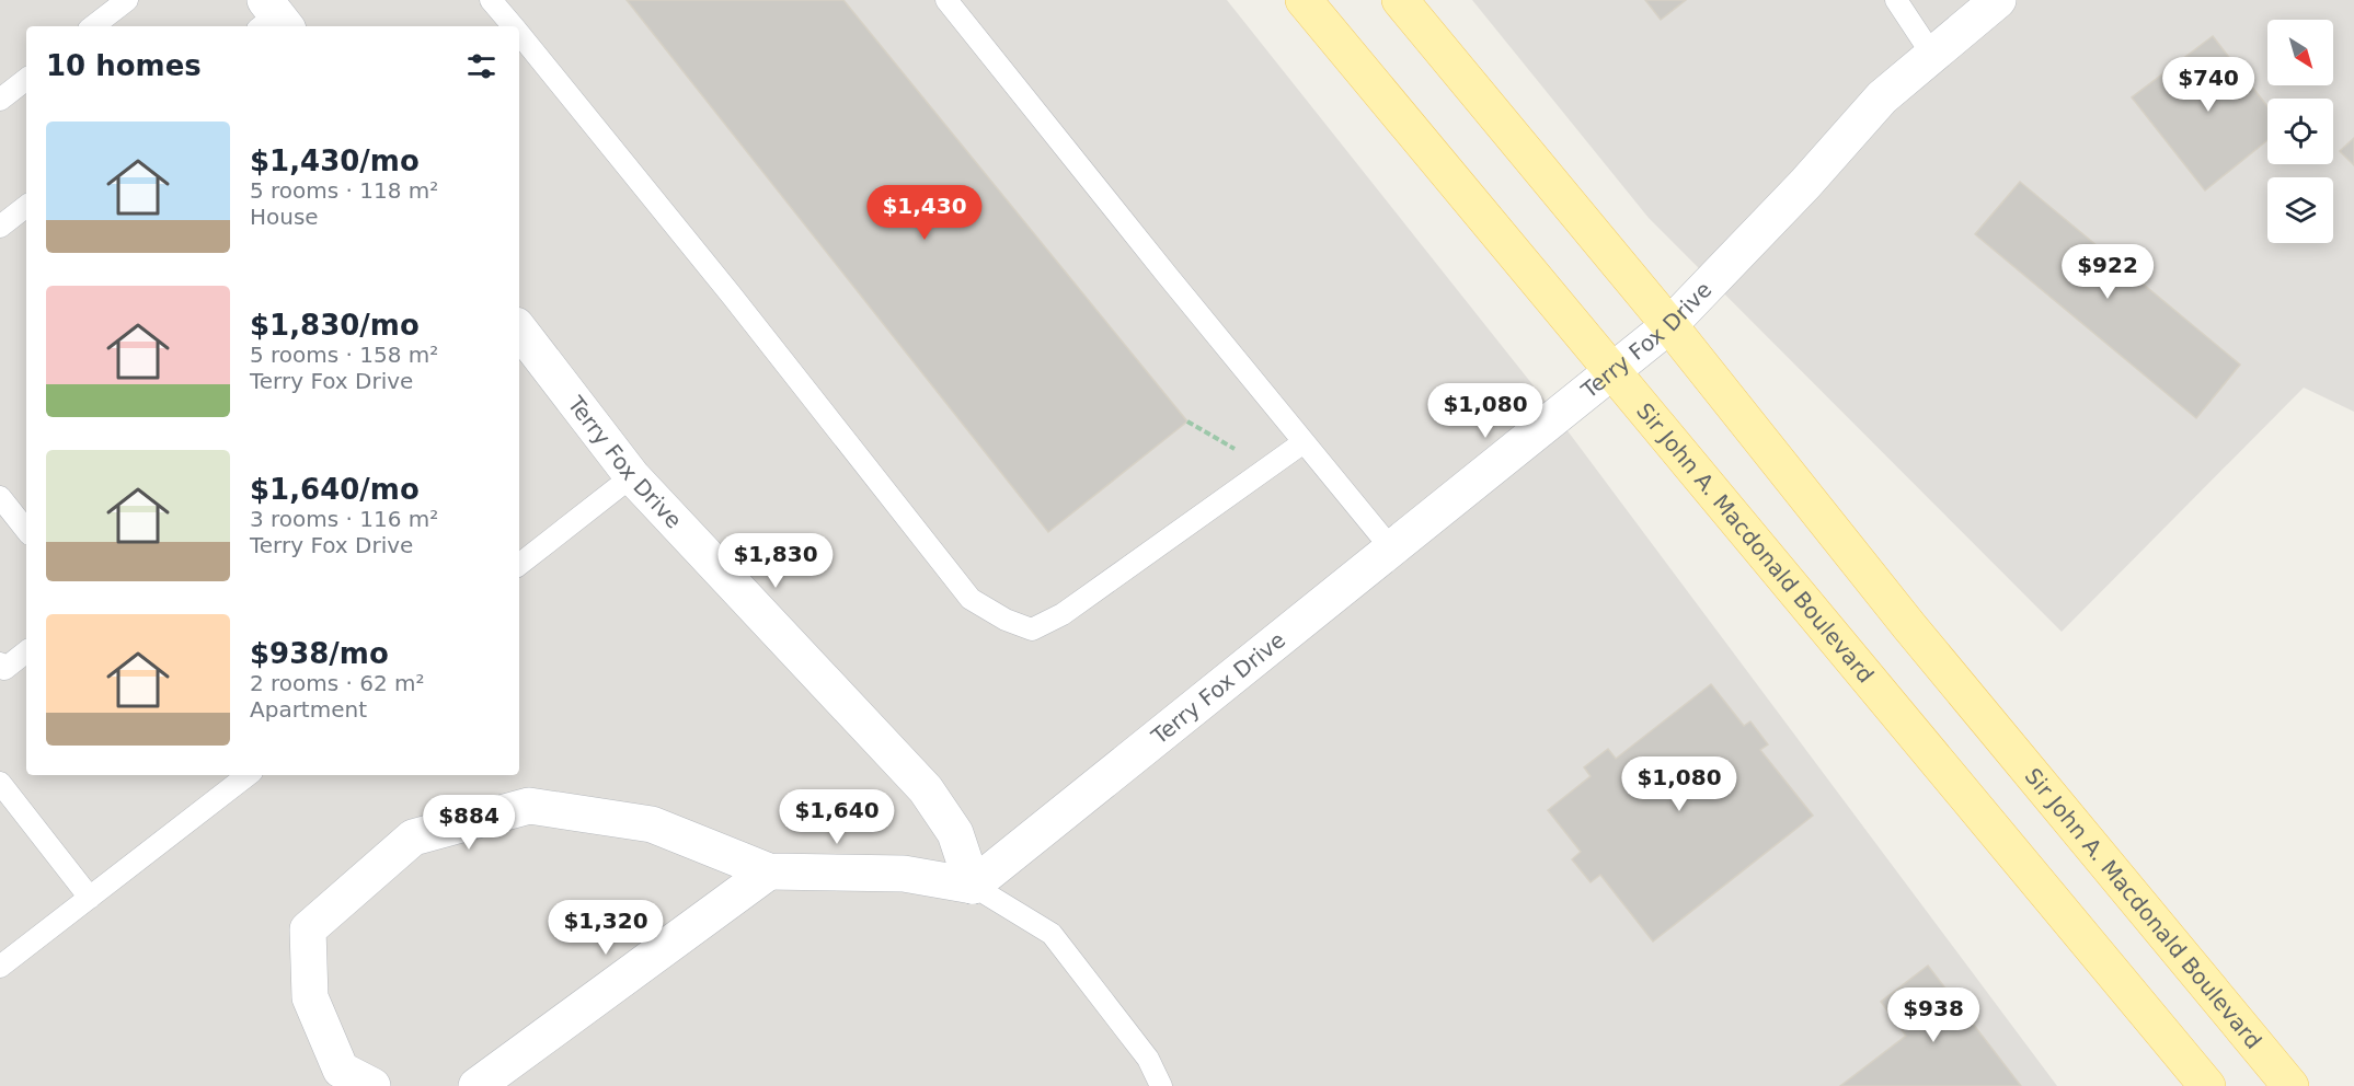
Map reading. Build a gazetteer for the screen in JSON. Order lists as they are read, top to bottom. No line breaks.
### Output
{"streets":{"main road":["Sir John A. Macdonald Boulevard"],"street":["Terry Fox Drive"]},"crossings":[["Terry Fox Drive","Sir John A. Macdonald Boulevard"]],"north":"bottom right","page":{"heading":"10 homes","price":["$740","$1,430","$922","$1,080","$1,830","$1,080","$1,640","$884","$1,320","$938"],"list":[{"name":"$1,430/mo","note":"5 rooms · 118 m² · House"},{"name":"$1,830/mo","note":"5 rooms · 158 m² · Terry Fox Drive"},{"name":"$1,640/mo","note":"3 rooms · 116 m² · Terry Fox Drive"},{"name":"$938/mo","note":"2 rooms · 62 m² · Apartment"}]}}
